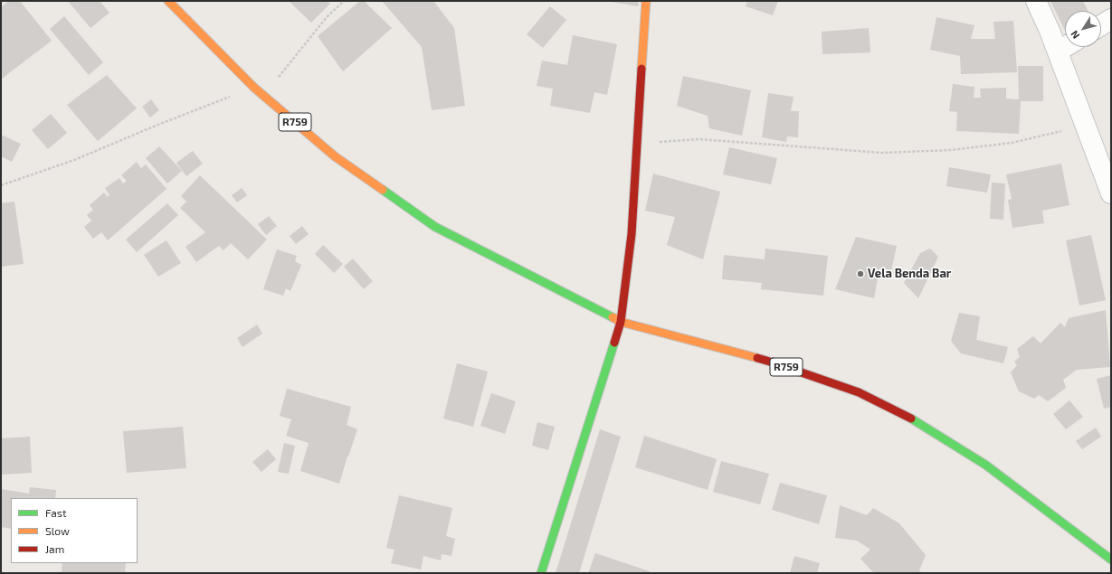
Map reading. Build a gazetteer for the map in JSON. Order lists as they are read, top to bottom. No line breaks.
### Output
{"streets":{"main road":["R759"]},"places":["Vela Benda Bar"],"legend":["Fast","Slow","Jam"],"north":"bottom left"}
